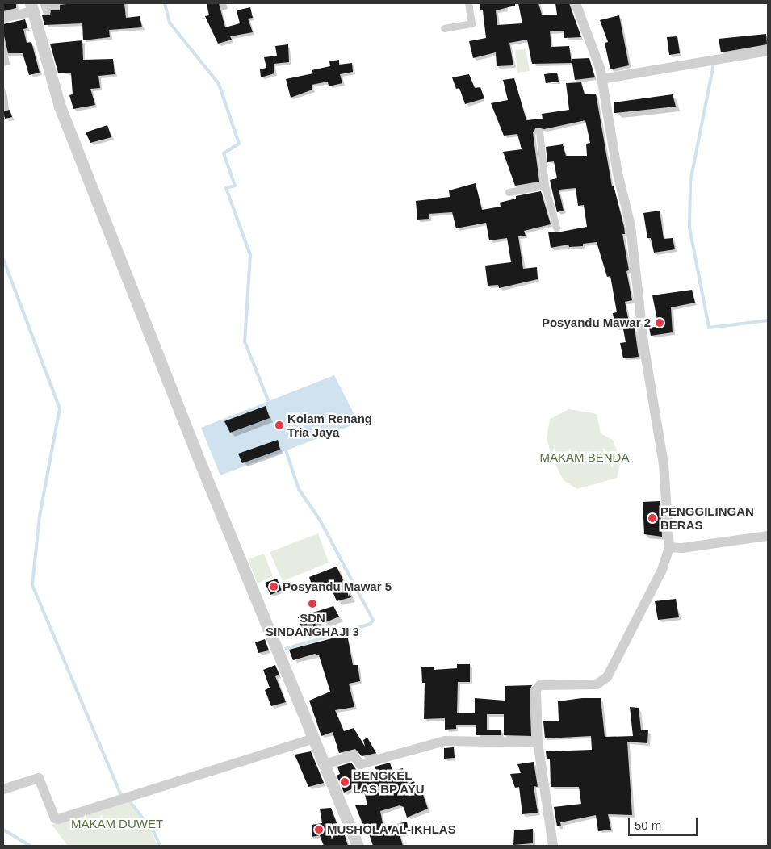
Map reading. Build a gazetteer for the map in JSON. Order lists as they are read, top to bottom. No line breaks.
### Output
{"parks":["MAKAM BENDA","MAKAM DUWET"],"places":["Posyandu Mawar 2","Kolam Renang Tria Jaya","PENGGILINGAN BERAS","Posyandu Mawar 5","SDN SINDANGHAJI 3","BENGKEL LAS BP AYU","MUSHOLA AL-IKHLAS"],"scale_bar":"50 m"}
